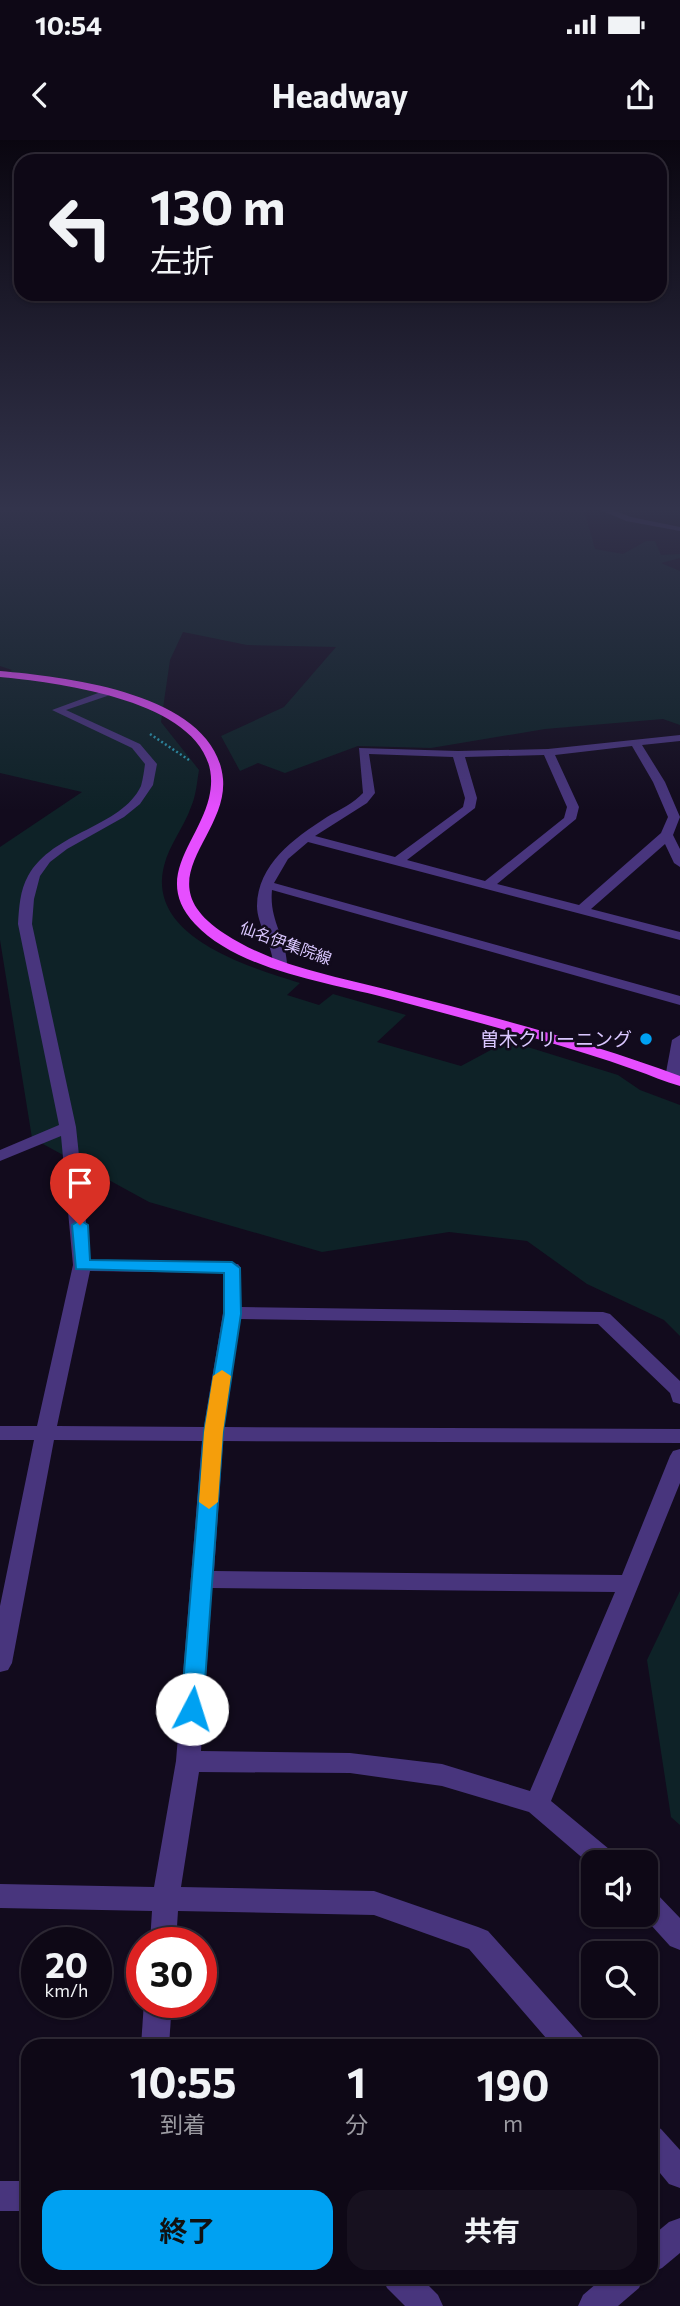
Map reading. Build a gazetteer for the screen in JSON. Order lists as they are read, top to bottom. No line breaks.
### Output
{"streets":{"main road":["仙名伊集院線"]},"places":["曽木クリーニング"],"page":{"status":"10:54","header":"Headway","turn":["130 m","左折"],"speed":"20 km/h","limit":"30","eta":["10:55","到着","1","分","190","m"],"buttons":["終了","共有"]}}
